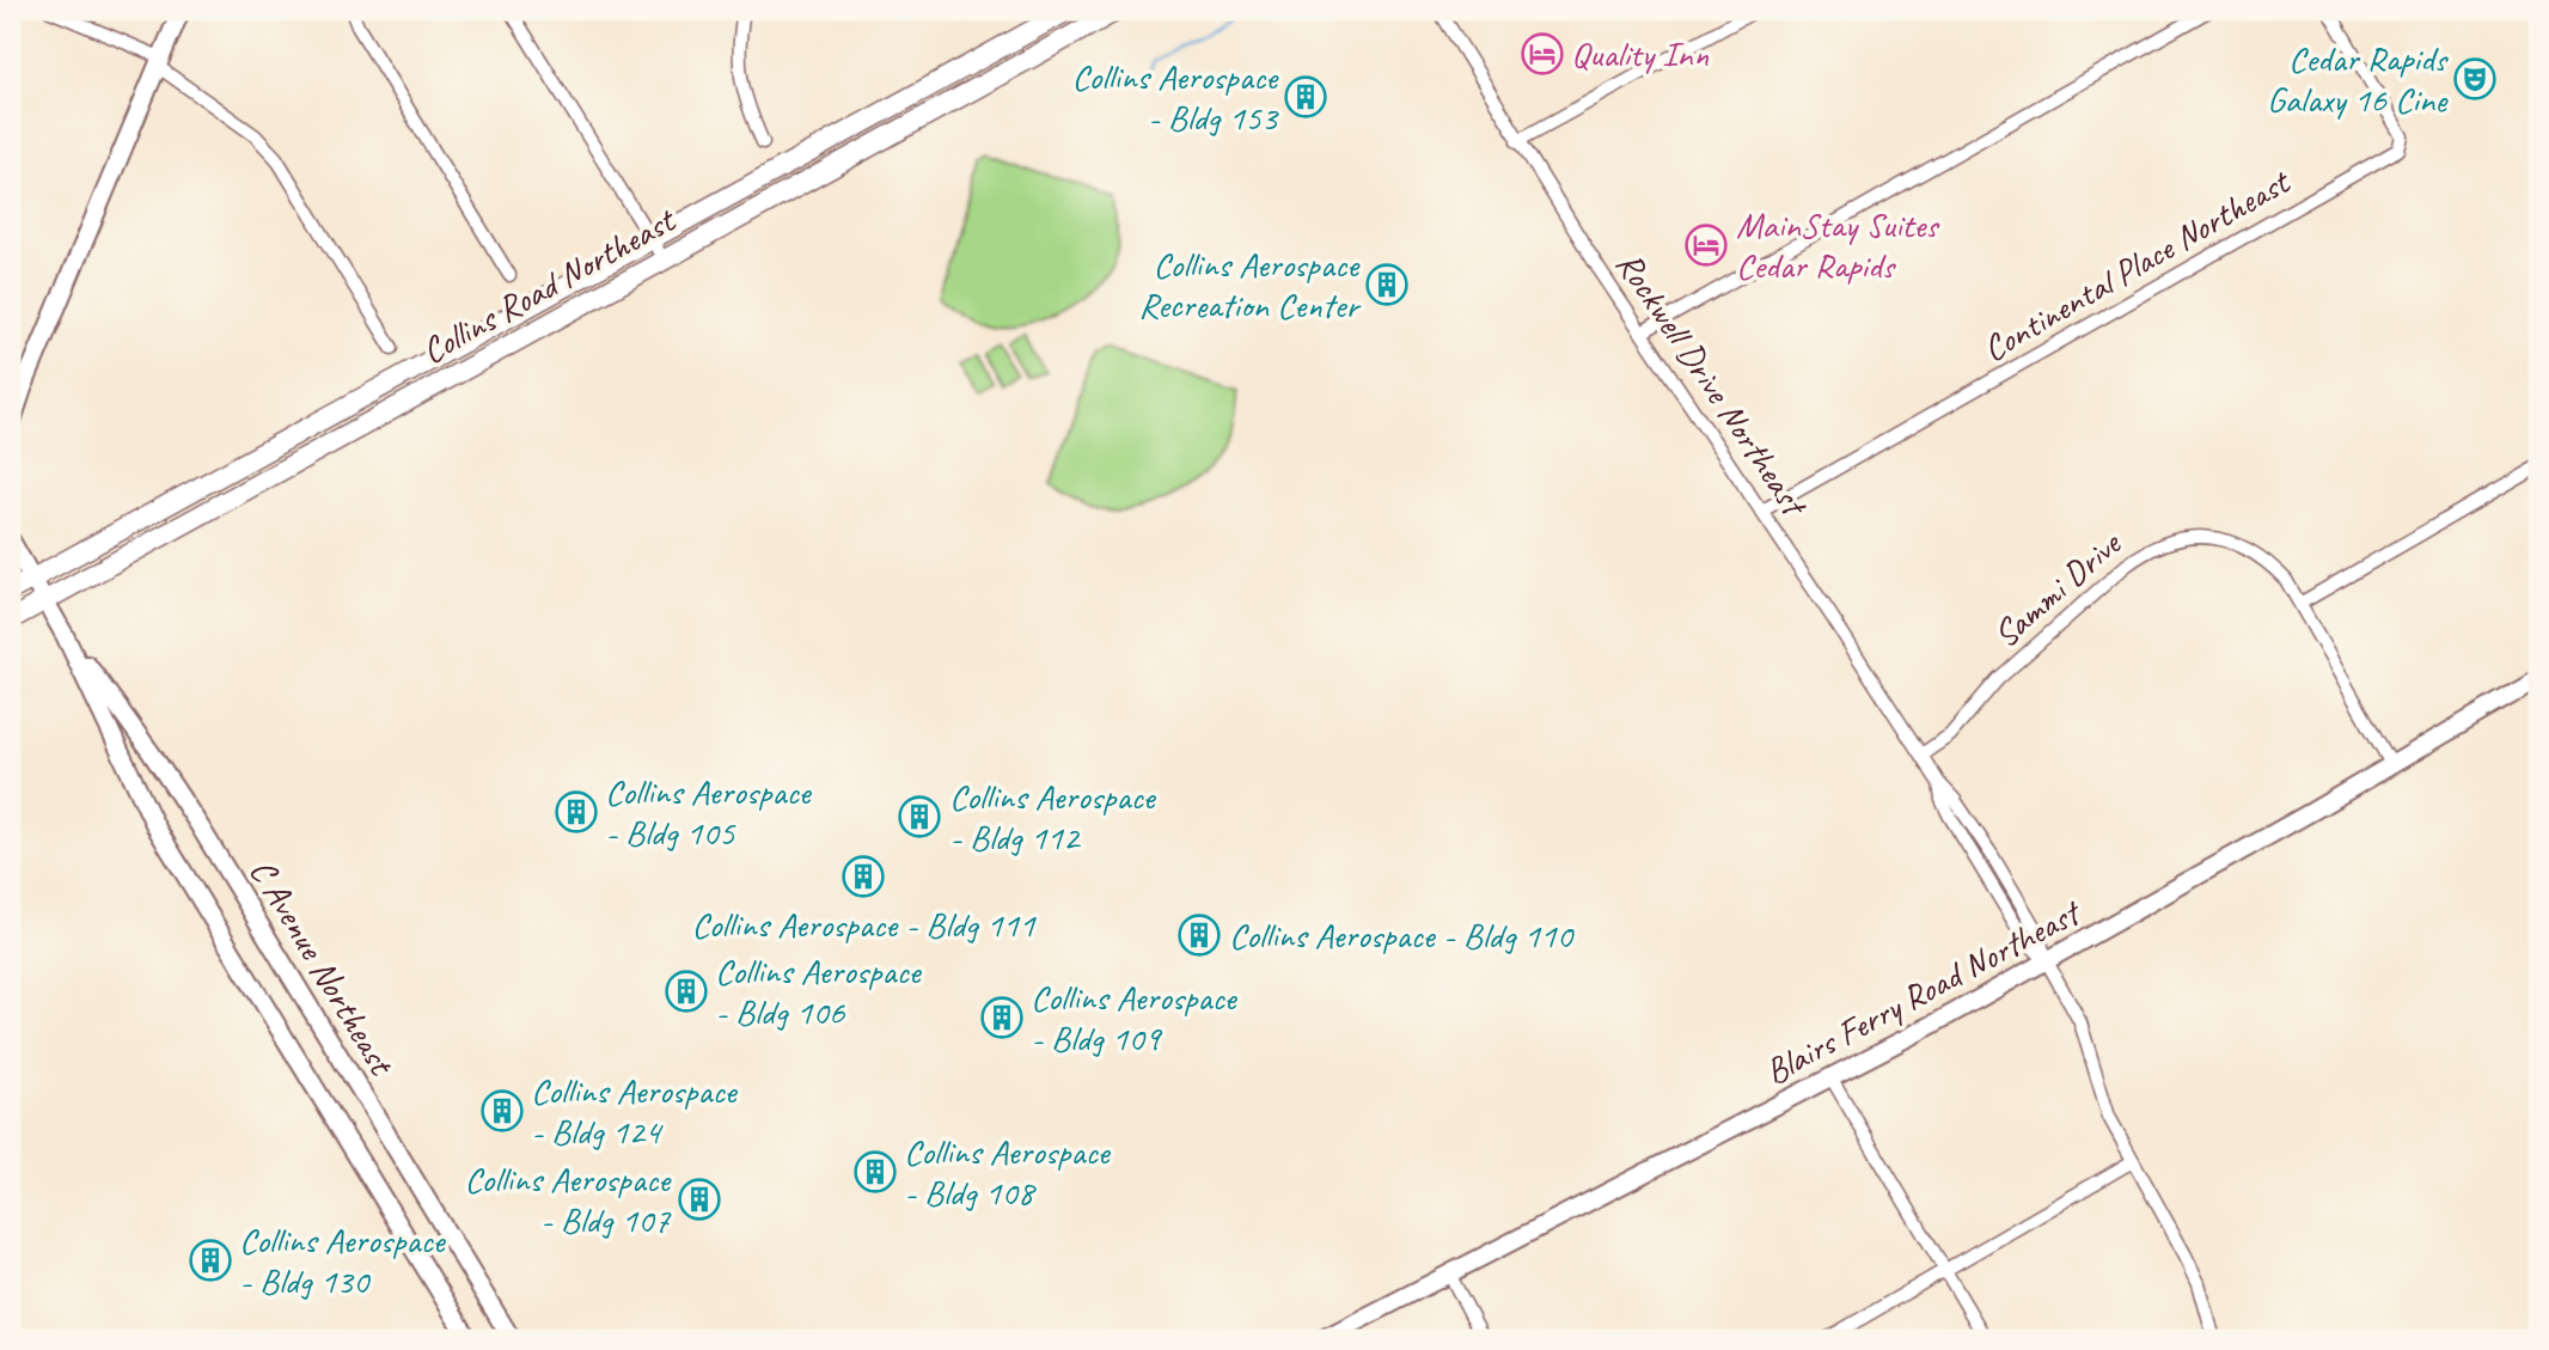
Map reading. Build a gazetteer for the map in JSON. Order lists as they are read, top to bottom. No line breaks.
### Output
{"streets":{"highway":["Collins Road Northeast"],"main road":["C Avenue Northeast","Blairs Ferry Road Northeast"],"street":["Continental Place Northeast","Rockwell Drive Northeast","Sammi Drive"]},"crossings":[["Continental Place Northeast","Rockwell Drive Northeast"],["Collins Road Northeast","C Avenue Northeast"],["Rockwell Drive Northeast","Sammi Drive"],["Rockwell Drive Northeast","Blairs Ferry Road Northeast"],["Sammi Drive","Blairs Ferry Road Northeast"]],"places":{"hotel":["Quality Inn","MainStay Suites Cedar Rapids"],"theatre":["Cedar Rapids Galaxy 16 Cine"],"building":["Collins Aerospace - Bldg 153","Collins Aerospace Recreation Center","Collins Aerospace - Bldg 105","Collins Aerospace - Bldg 112","Collins Aerospace - Bldg 111","Collins Aerospace - Bldg 110","Collins Aerospace - Bldg 106","Collins Aerospace - Bldg 109","Collins Aerospace - Bldg 124","Collins Aerospace - Bldg 108","Collins Aerospace - Bldg 107","Collins Aerospace - Bldg 130"]}}
